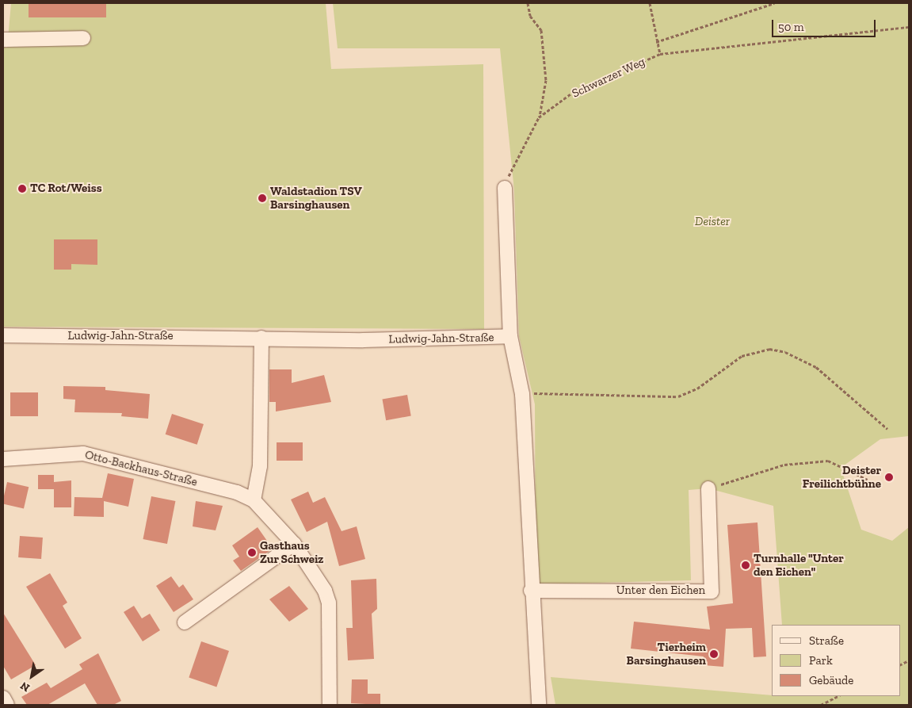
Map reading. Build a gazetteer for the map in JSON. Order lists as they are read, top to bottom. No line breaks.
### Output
{"streets":{"street":["Ludwig-Jahn-Straße","Otto-Backhaus-Straße","Unter den Eichen"],"path":["Schwarzer Weg"]},"crossings":[["Ludwig-Jahn-Straße","Unter den Eichen"]],"parks":["Deister"],"places":["TC Rot/Weiss","Waldstadion TSV Barsinghausen","Deister Freilichtbühne","Gasthaus Zur Schweiz","Turnhalle \"Unter den Eichen\"","Tierheim Barsinghausen"],"legend":["Straße","Park","Gebäude"],"scale_bar":"50 m","north":"bottom left"}
